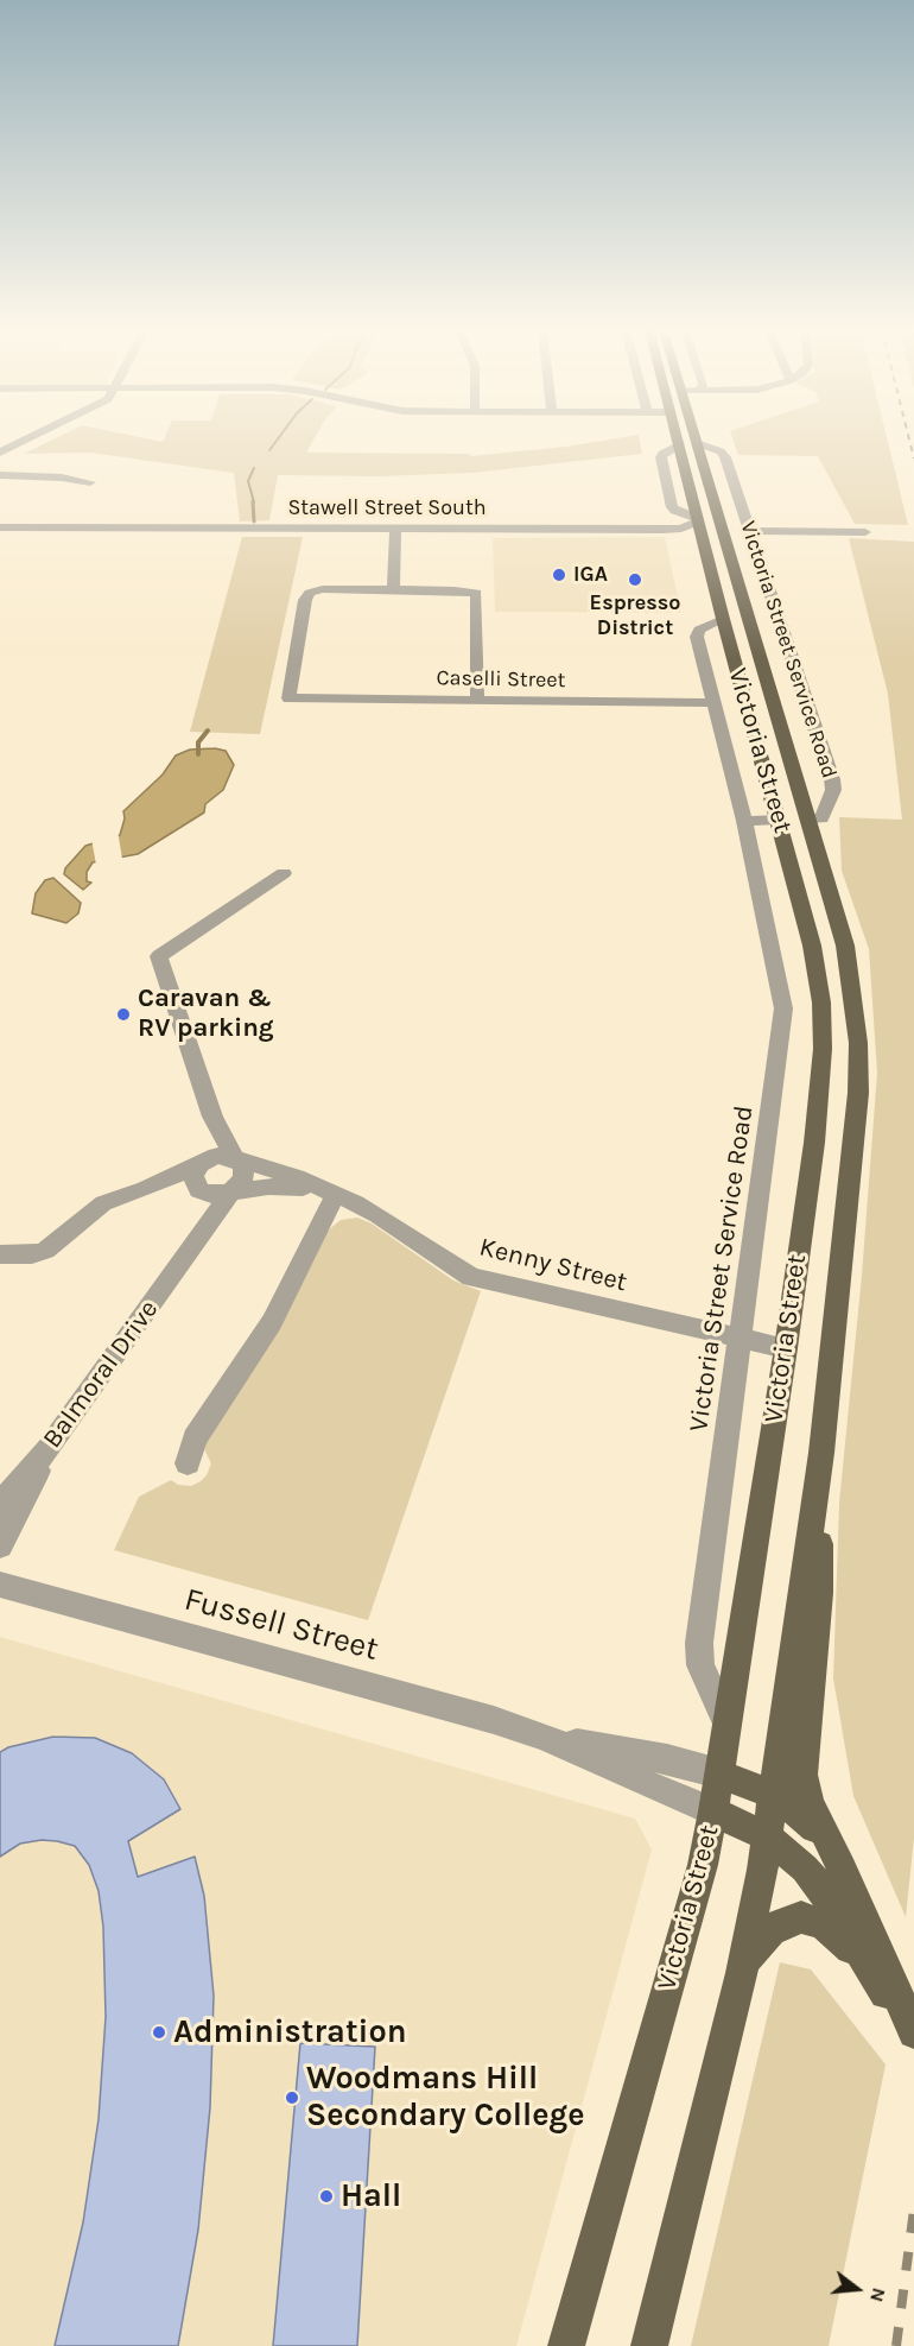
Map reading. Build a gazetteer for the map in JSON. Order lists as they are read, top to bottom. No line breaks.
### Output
{"streets":{"main road":["Victoria Street"],"street":["Stawell Street South","Victoria Street Service Road","Caselli Street","Kenny Street","Balmoral Drive","Fussell Street"]},"crossings":[["Stawell Street South","Victoria Street Service Road"],["Stawell Street South","Victoria Street"],["Victoria Street Service Road","Caselli Street"],["Victoria Street Service Road","Victoria Street"],["Victoria Street Service Road","Kenny Street"],["Victoria Street","Kenny Street"],["Victoria Street","Fussell Street"],["Kenny Street","Balmoral Drive"]],"places":["IGA","Espresso District","Caravan & RV parking","Administration","Woodmans Hill Secondary College","Hall"],"north":"right"}
